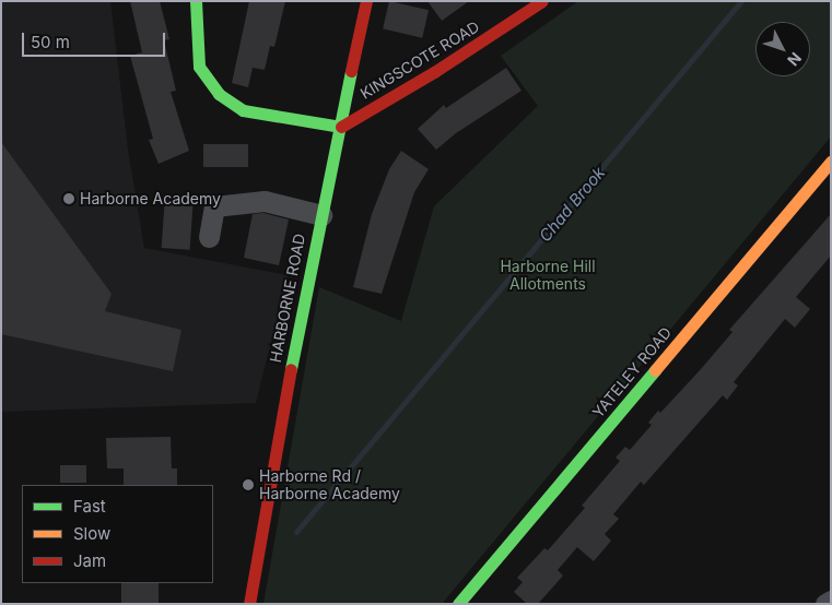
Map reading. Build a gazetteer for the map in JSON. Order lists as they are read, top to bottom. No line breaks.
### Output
{"streets":{"street":["KINGSCOTE ROAD","HARBORNE ROAD","YATELEY ROAD"]},"crossings":[["KINGSCOTE ROAD","HARBORNE ROAD"]],"water":["Chad Brook"],"parks":["Harborne Hill Allotments"],"places":["Harborne Academy","Harborne Rd / Harborne Academy"],"legend":["Fast","Slow","Jam"],"scale_bar":"50 m","north":"bottom right"}
